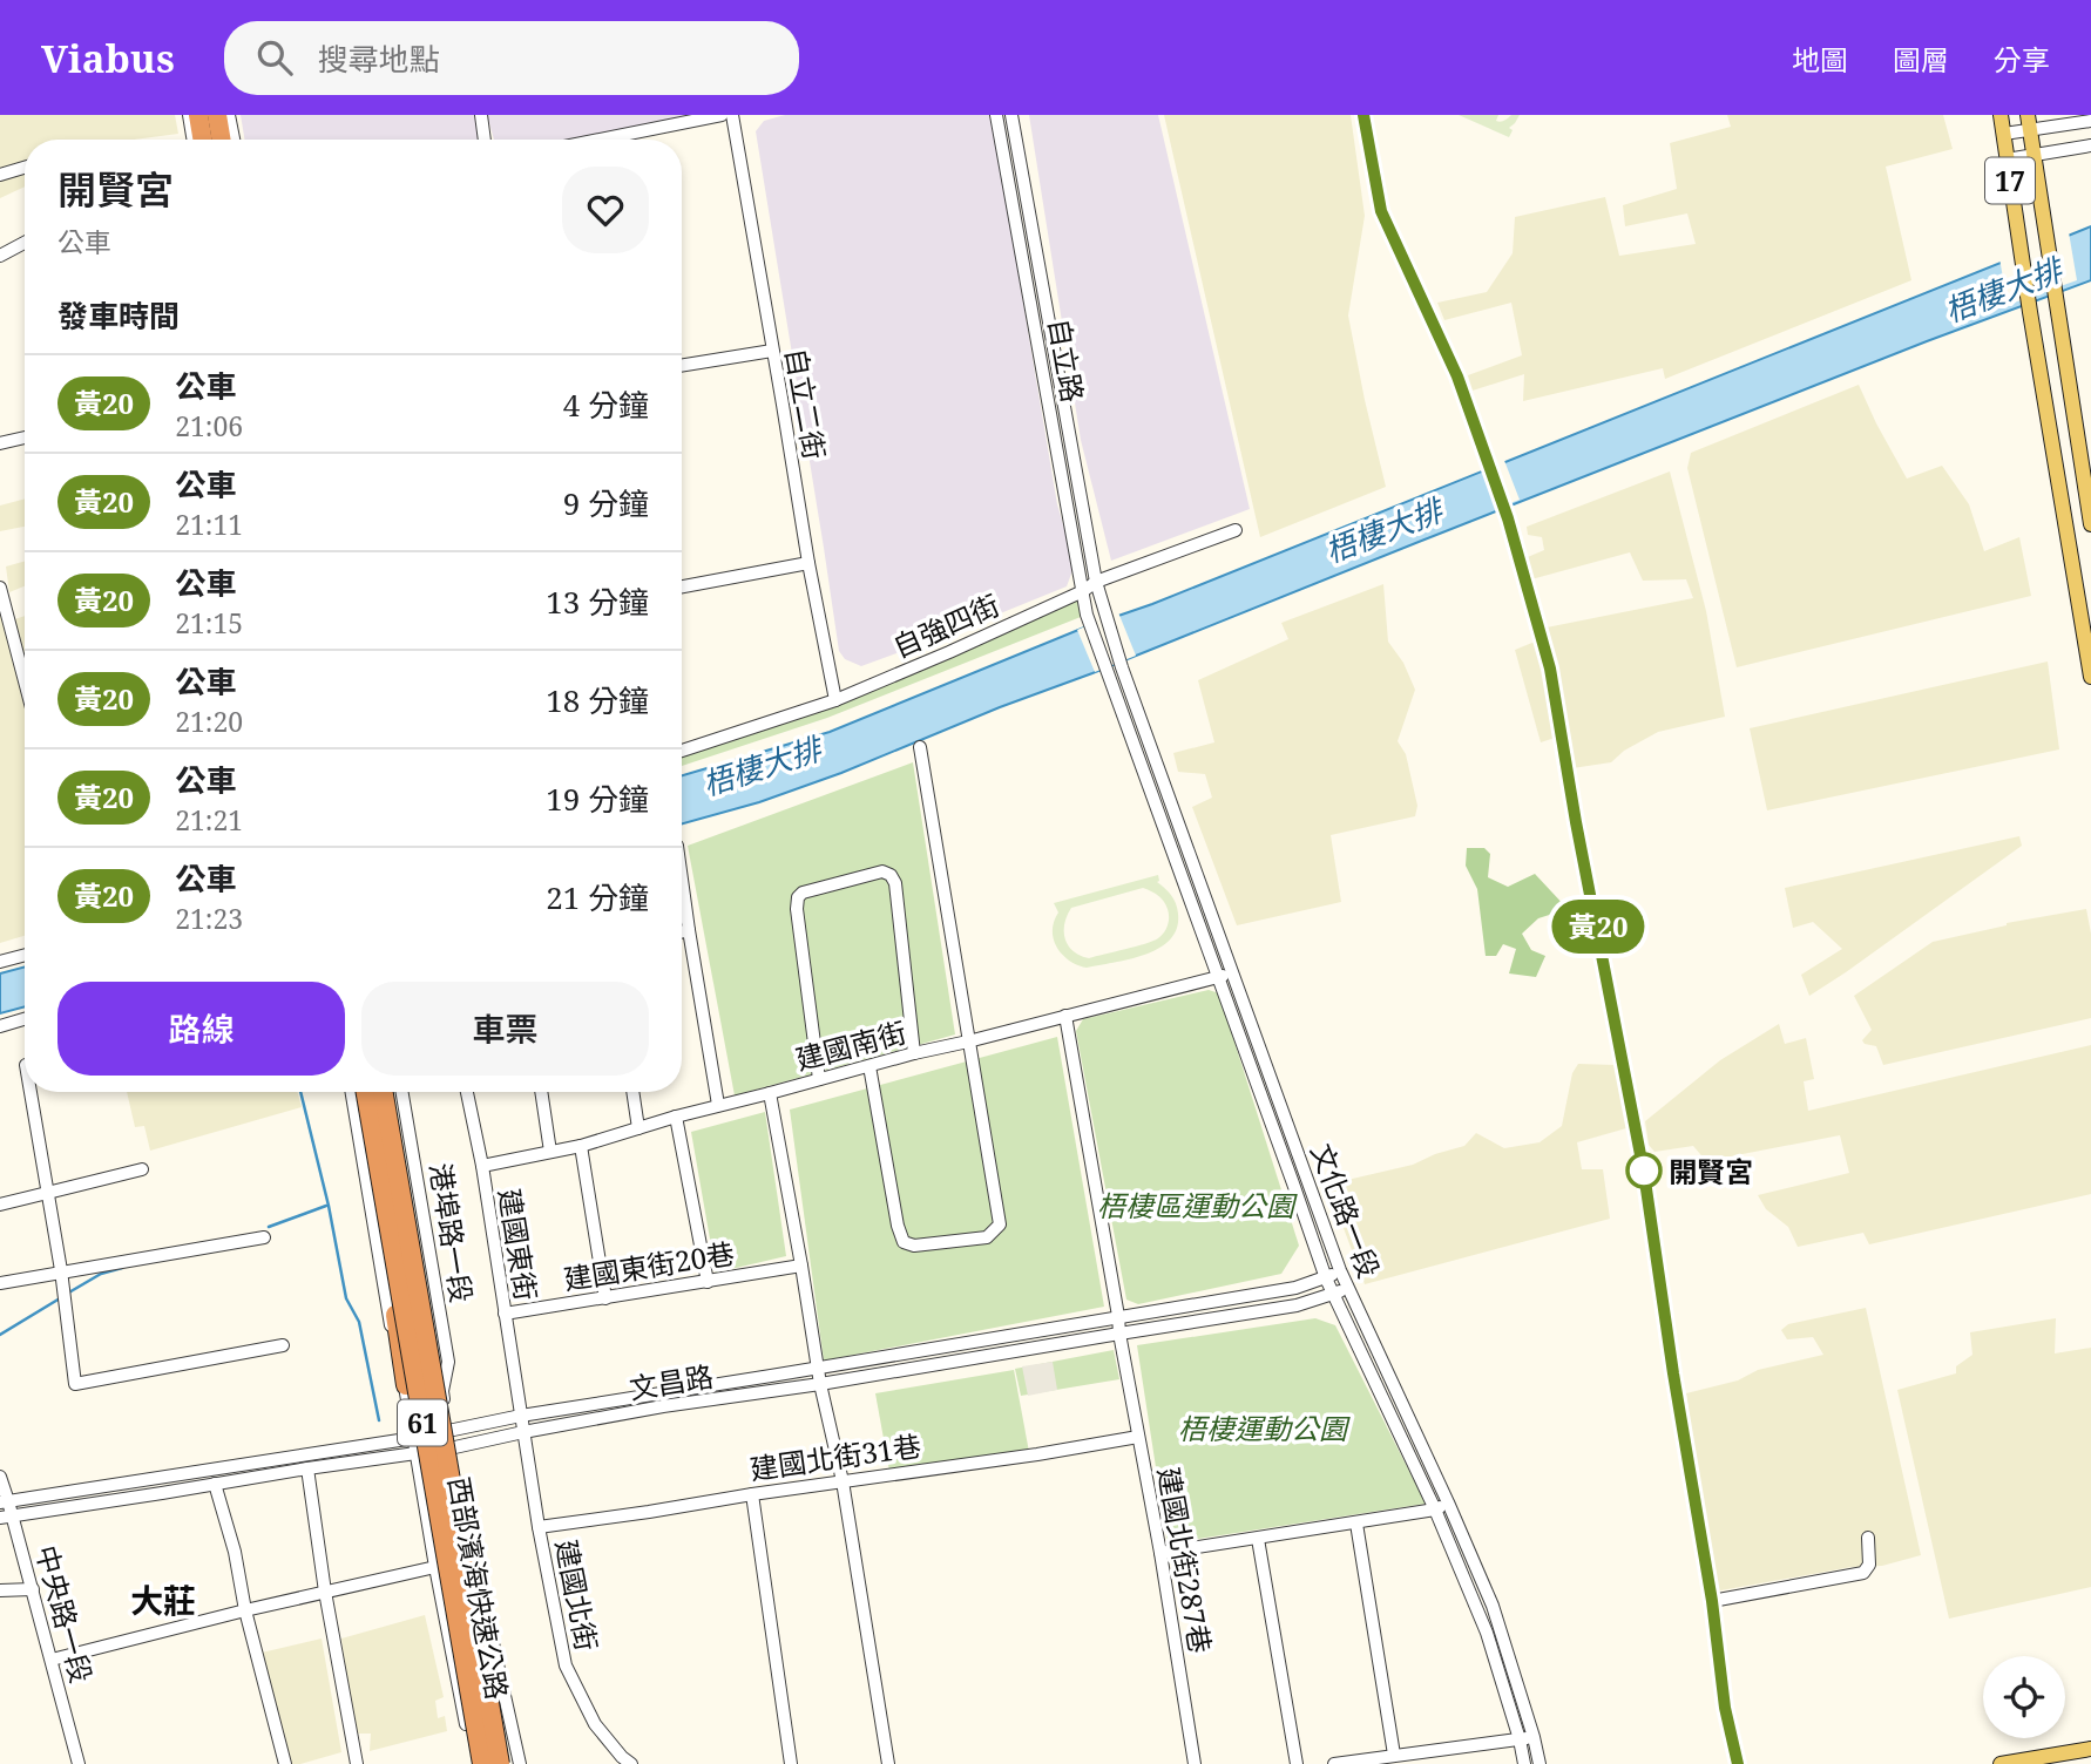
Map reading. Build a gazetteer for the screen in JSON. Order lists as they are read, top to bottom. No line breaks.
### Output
{"streets":{"highway":["61","西部濱海快速公路"],"main road":["17"],"street":["自立路","自立二街","自強四街","建國南街","文化路一段","港埠路一段","建國東街","建國東街20巷","文昌路","建國北街31巷","建國北街287巷","建國北街","中央路一段"]},"crossings":[["自立路","自強四街"],["自立路","文化路一段"],["自立二街","自強四街"],["建國南街","文化路一段"],["建國南街","建國東街"],["建國南街","建國北街287巷"],["文化路一段","文昌路"],["港埠路一段","文昌路"],["建國東街","建國東街20巷"],["建國東街","文昌路"],["建國東街","建國北街"],["文昌路","建國北街287巷"],["文昌路","建國北街"],["文昌路","中央路一段"],["建國北街31巷","建國北街287巷"],["建國北街31巷","建國北街"]],"districts":["大莊"],"water":["梧棲大排"],"parks":["梧棲區運動公園","梧棲運動公園"],"places":["開賢宮"],"lines":["bus line 黃20"],"page":{"header":"Viabus","search":"搜尋地點","nav":["地圖","圖層","分享"],"on_map":"黃20","heading":[["開賢宮","公車"],"發車時間"],"list":[{"mark":"黃20","name":"公車","note":"21:06","value":"4 分鐘"},{"mark":"黃20","name":"公車","note":"21:11","value":"9 分鐘"},{"mark":"黃20","name":"公車","note":"21:15","value":"13 分鐘"},{"mark":"黃20","name":"公車","note":"21:20","value":"18 分鐘"},{"mark":"黃20","name":"公車","note":"21:21","value":"19 分鐘"},{"mark":"黃20","name":"公車","note":"21:23","value":"21 分鐘"}],"buttons":["路線","車票"]}}
